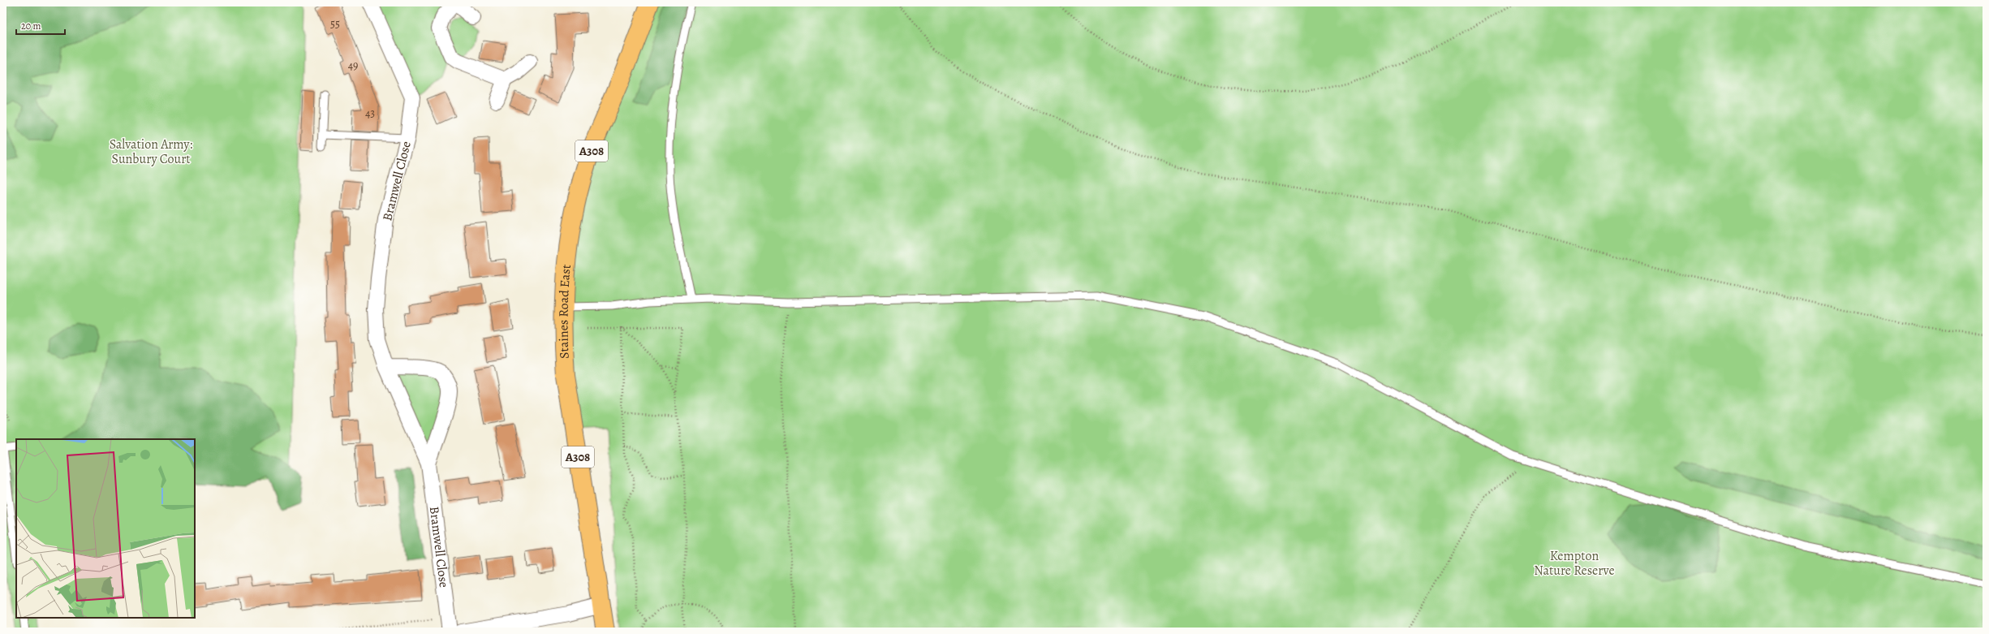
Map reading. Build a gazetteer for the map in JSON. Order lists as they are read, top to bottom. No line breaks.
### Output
{"streets":{"highway":["A308","Staines Road East"],"street":["Bramwell Close"]},"parks":["Salvation Army: Sunbury Court","Kempton Nature Reserve"],"house_numbers":["55","49","43"],"scale_bar":"20 m"}
